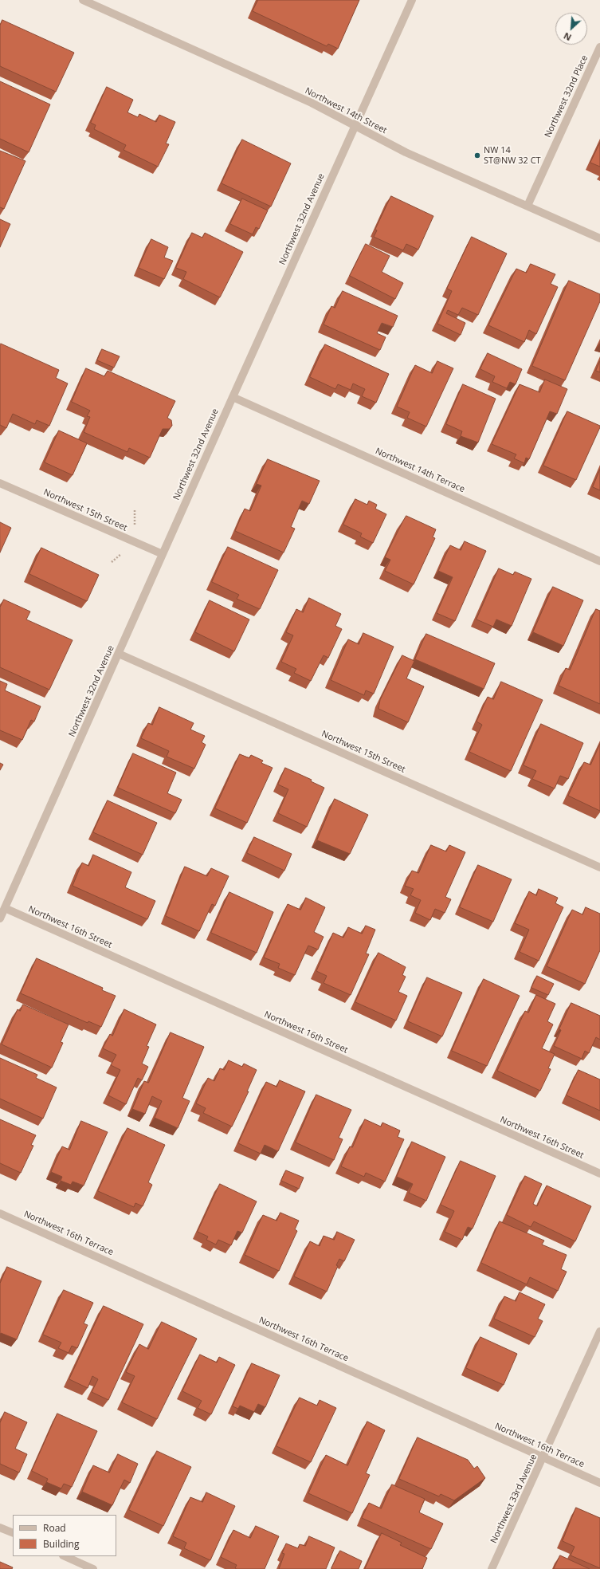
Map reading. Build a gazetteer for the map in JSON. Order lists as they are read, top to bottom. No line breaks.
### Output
{"streets":{"street":["Northwest 32nd Place","Northwest 14th Street","Northwest 32nd Avenue","Northwest 14th Terrace","Northwest 15th Street","Northwest 16th Street","Northwest 16th Terrace","Northwest 33rd Avenue"]},"crossings":[["Northwest 32nd Place","Northwest 14th Street"],["Northwest 14th Street","Northwest 32nd Avenue"],["Northwest 32nd Avenue","Northwest 14th Terrace"],["Northwest 32nd Avenue","Northwest 15th Street"],["Northwest 32nd Avenue","Northwest 16th Street"],["Northwest 16th Terrace","Northwest 33rd Avenue"]],"places":["NW 14 ST@NW 32 CT"],"legend":["Road","Building"],"north":"bottom left"}
